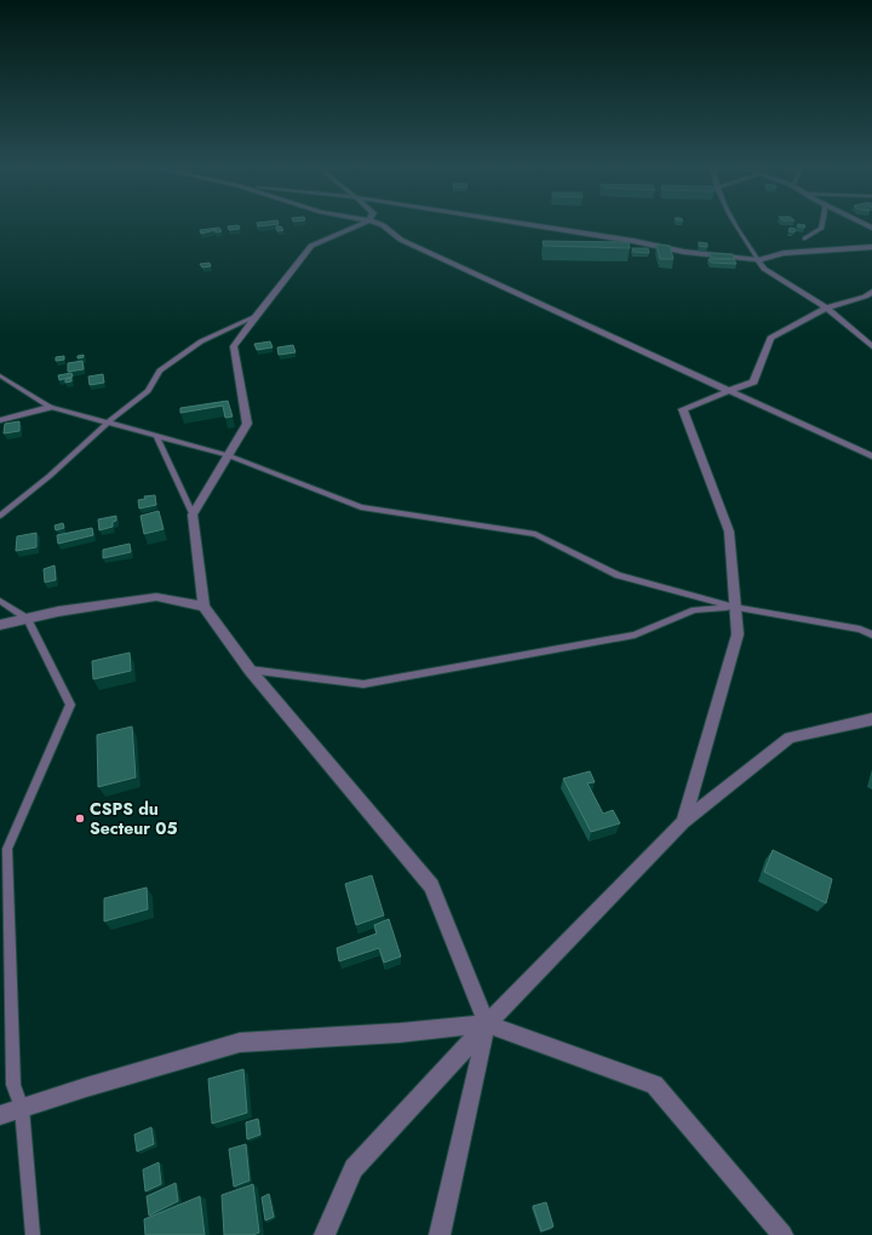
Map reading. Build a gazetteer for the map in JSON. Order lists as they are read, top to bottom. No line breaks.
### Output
{"places":["CSPS du Secteur 05"]}
